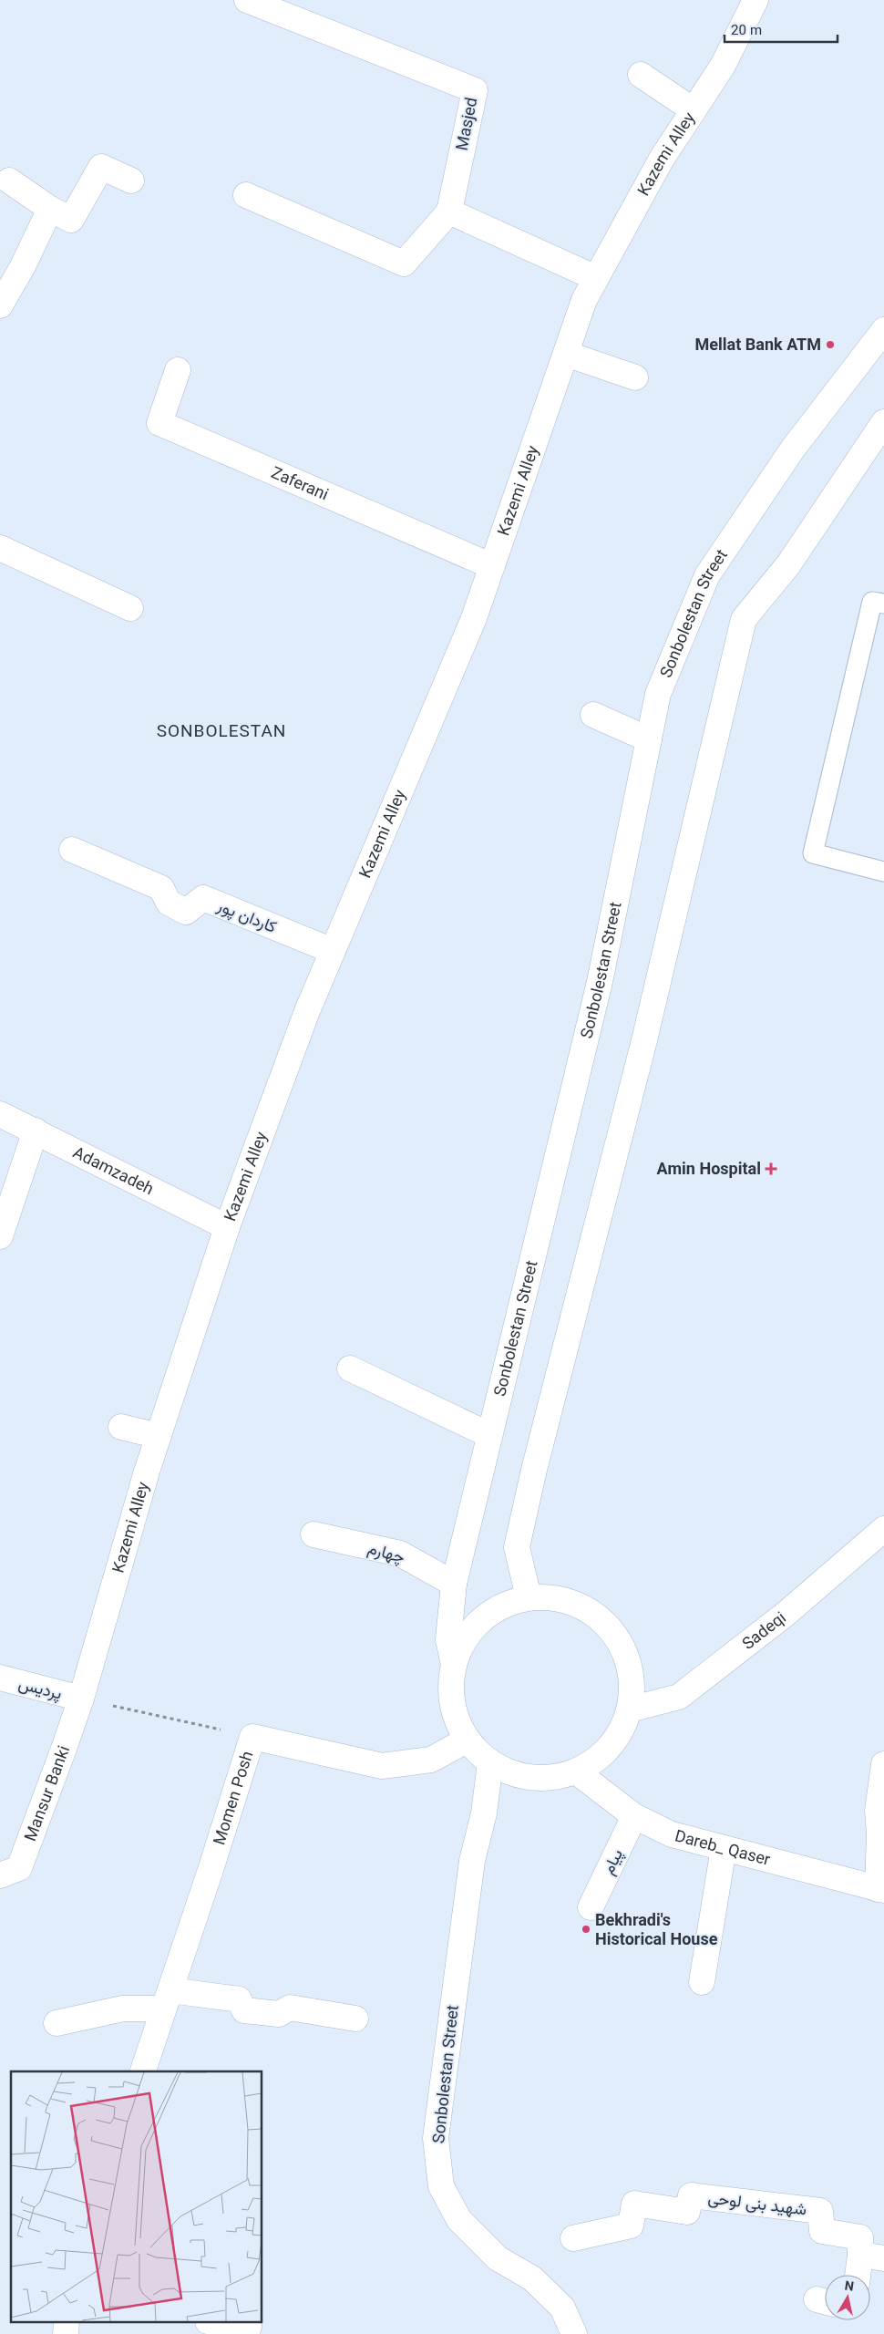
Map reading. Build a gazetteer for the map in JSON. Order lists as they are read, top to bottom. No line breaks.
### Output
{"streets":{"street":["Masjed","Kazemi Alley","Zaferani","Sonbolestan Street","کاردان پور","Adamzadeh","چهارم","Sadeqi","پردیس","Mansur Banki","Momen Posh","Dareb_ Qaser","پیام","شهید بنی لوحی"]},"crossings":[["Kazemi Alley","Zaferani"],["Kazemi Alley","کاردان پور"],["Kazemi Alley","Adamzadeh"],["Kazemi Alley","پردیس"],["Kazemi Alley","Mansur Banki"],["Sonbolestan Street","چهارم"],["پردیس","Mansur Banki"],["Dareb_ Qaser","پیام"]],"districts":["SONBOLESTAN"],"places":{"other":["Mellat Bank ATM","Bekhradi's Historical House"],"health":["Amin Hospital"]},"scale_bar":"20 m","north":"top"}
